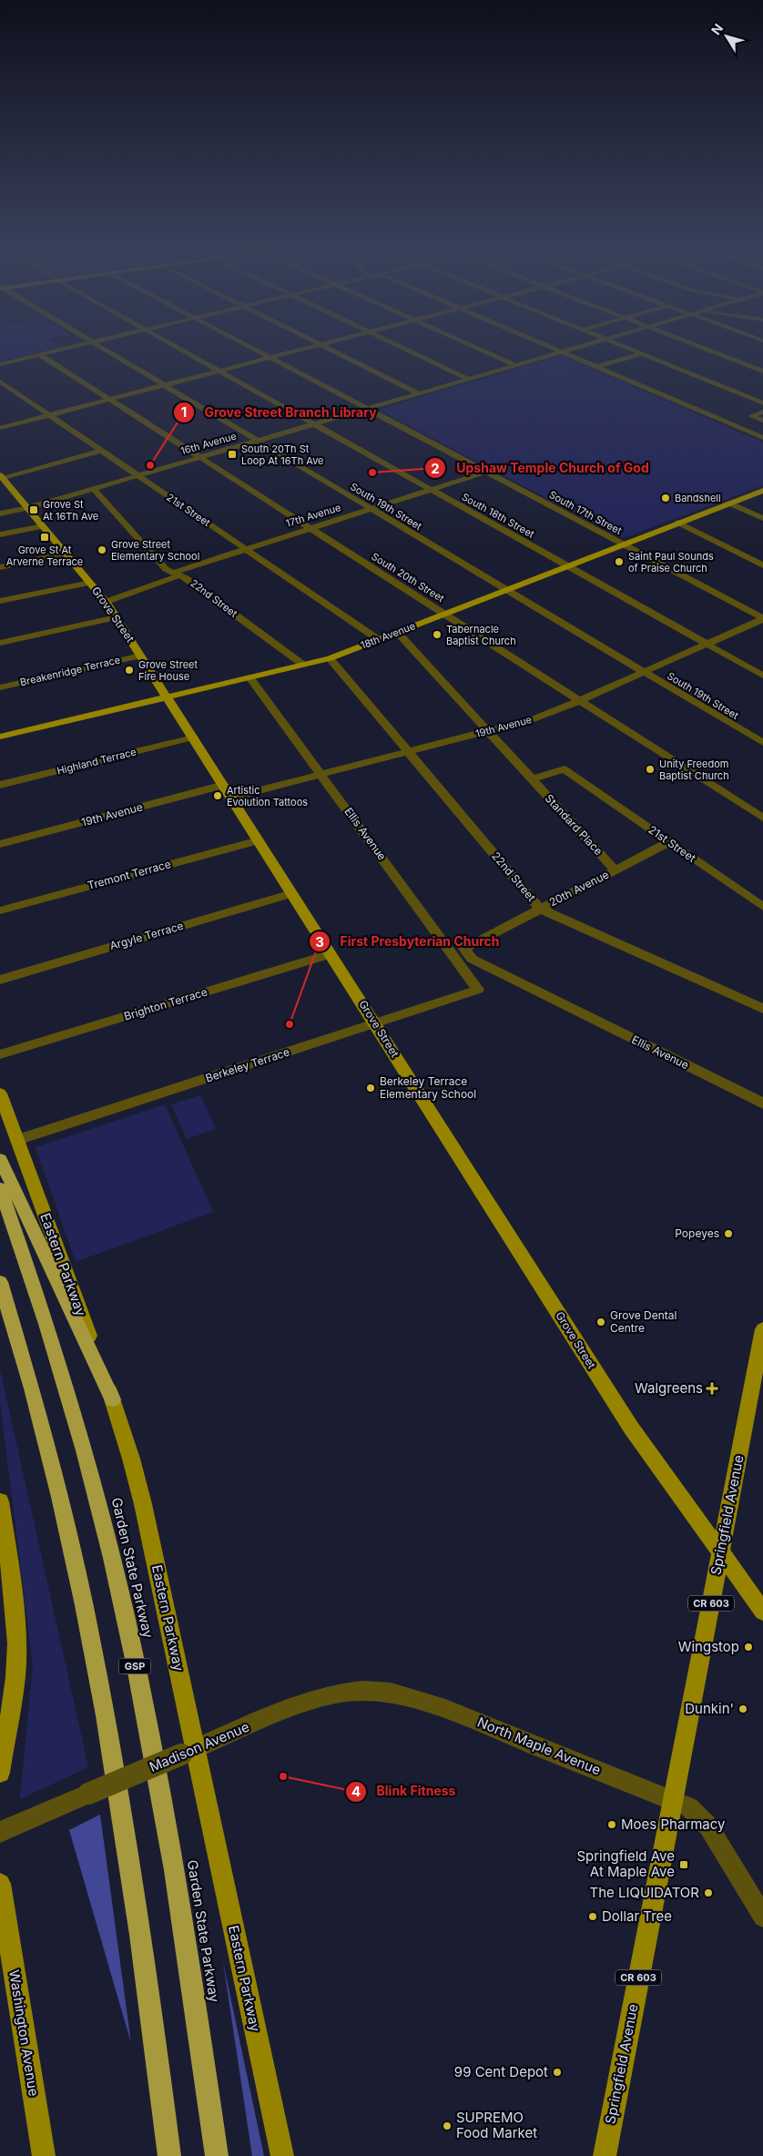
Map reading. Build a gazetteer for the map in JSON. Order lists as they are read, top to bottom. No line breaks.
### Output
{"streets":{"highway":["Garden State Parkway","GSP"],"main road":["Grove Street","18th Avenue","Eastern Parkway","Springfield Avenue","CR 603","Washington Avenue"],"street":["16th Avenue","South 19th Street","21st Street","South 17th Street","17th Avenue","South 18th Street","South 20th Street","22nd Street","Breakenridge Terrace","19th Avenue","Highland Terrace","Standard Place","Ellis Avenue","Tremont Terrace","20th Avenue","Argyle Terrace","Brighton Terrace","Berkeley Terrace","North Maple Avenue","Madison Avenue"]},"crossings":[["16th Avenue","South 19th Street"],["16th Avenue","21st Street"],["16th Avenue","South 17th Street"],["16th Avenue","South 18th Street"],["16th Avenue","South 20th Street"],["16th Avenue","22nd Street"],["16th Avenue","Grove Street"],["South 19th Street","17th Avenue"],["South 19th Street","18th Avenue"],["South 19th Street","19th Avenue"],["21st Street","17th Avenue"],["21st Street","18th Avenue"],["21st Street","Standard Place"],["21st Street","20th Avenue"],["South 17th Street","17th Avenue"],["South 17th Street","18th Avenue"],["South 17th Street","19th Avenue"],["17th Avenue","South 18th Street"],["17th Avenue","South 20th Street"],["17th Avenue","22nd Street"],["17th Avenue","Grove Street"],["South 18th Street","18th Avenue"],["South 18th Street","19th Avenue"],["South 20th Street","18th Avenue"],["South 20th Street","19th Avenue"],["22nd Street","18th Avenue"],["22nd Street","19th Avenue"],["22nd Street","20th Avenue"],["Grove Street","18th Avenue"],["Grove Street","Breakenridge Terrace"],["Grove Street","19th Avenue"],["Grove Street","Highland Terrace"],["Grove Street","Tremont Terrace"],["Grove Street","Argyle Terrace"],["Grove Street","Brighton Terrace"],["Grove Street","Berkeley Terrace"],["Grove Street","Springfield Avenue"],["18th Avenue","Ellis Avenue"],["19th Avenue","Ellis Avenue"],["Standard Place","20th Avenue"],["Ellis Avenue","20th Avenue"],["Ellis Avenue","Berkeley Terrace"],["Berkeley Terrace","Eastern Parkway"],["Eastern Parkway","Madison Avenue"],["Springfield Avenue","North Maple Avenue"],["North Maple Avenue","Madison Avenue"]],"places":{"transit":["South 20Th St Loop At 16Th Ave","Grove St At 16Th Ave","Grove St At Arverne Terrace","Springfield Ave At Maple Ave"],"other":["Grove Street Branch Library","Upshaw Temple Church of God","Bandshell","Grove Street Elementary School","Saint Paul Sounds of Praise Church","Tabernacle Baptist Church","Grove Street Fire House","Unity Freedom Baptist Church","Artistic Evolution Tattoos","First Presbyterian Church","Berkeley Terrace Elementary School","Popeyes","Grove Dental Centre","Wingstop","Dunkin'","Blink Fitness","Moes Pharmacy","The LIQUIDATOR","Dollar Tree","99 Cent Depot","SUPREMO Food Market"],"health":["Walgreens"]},"north":"top left"}
